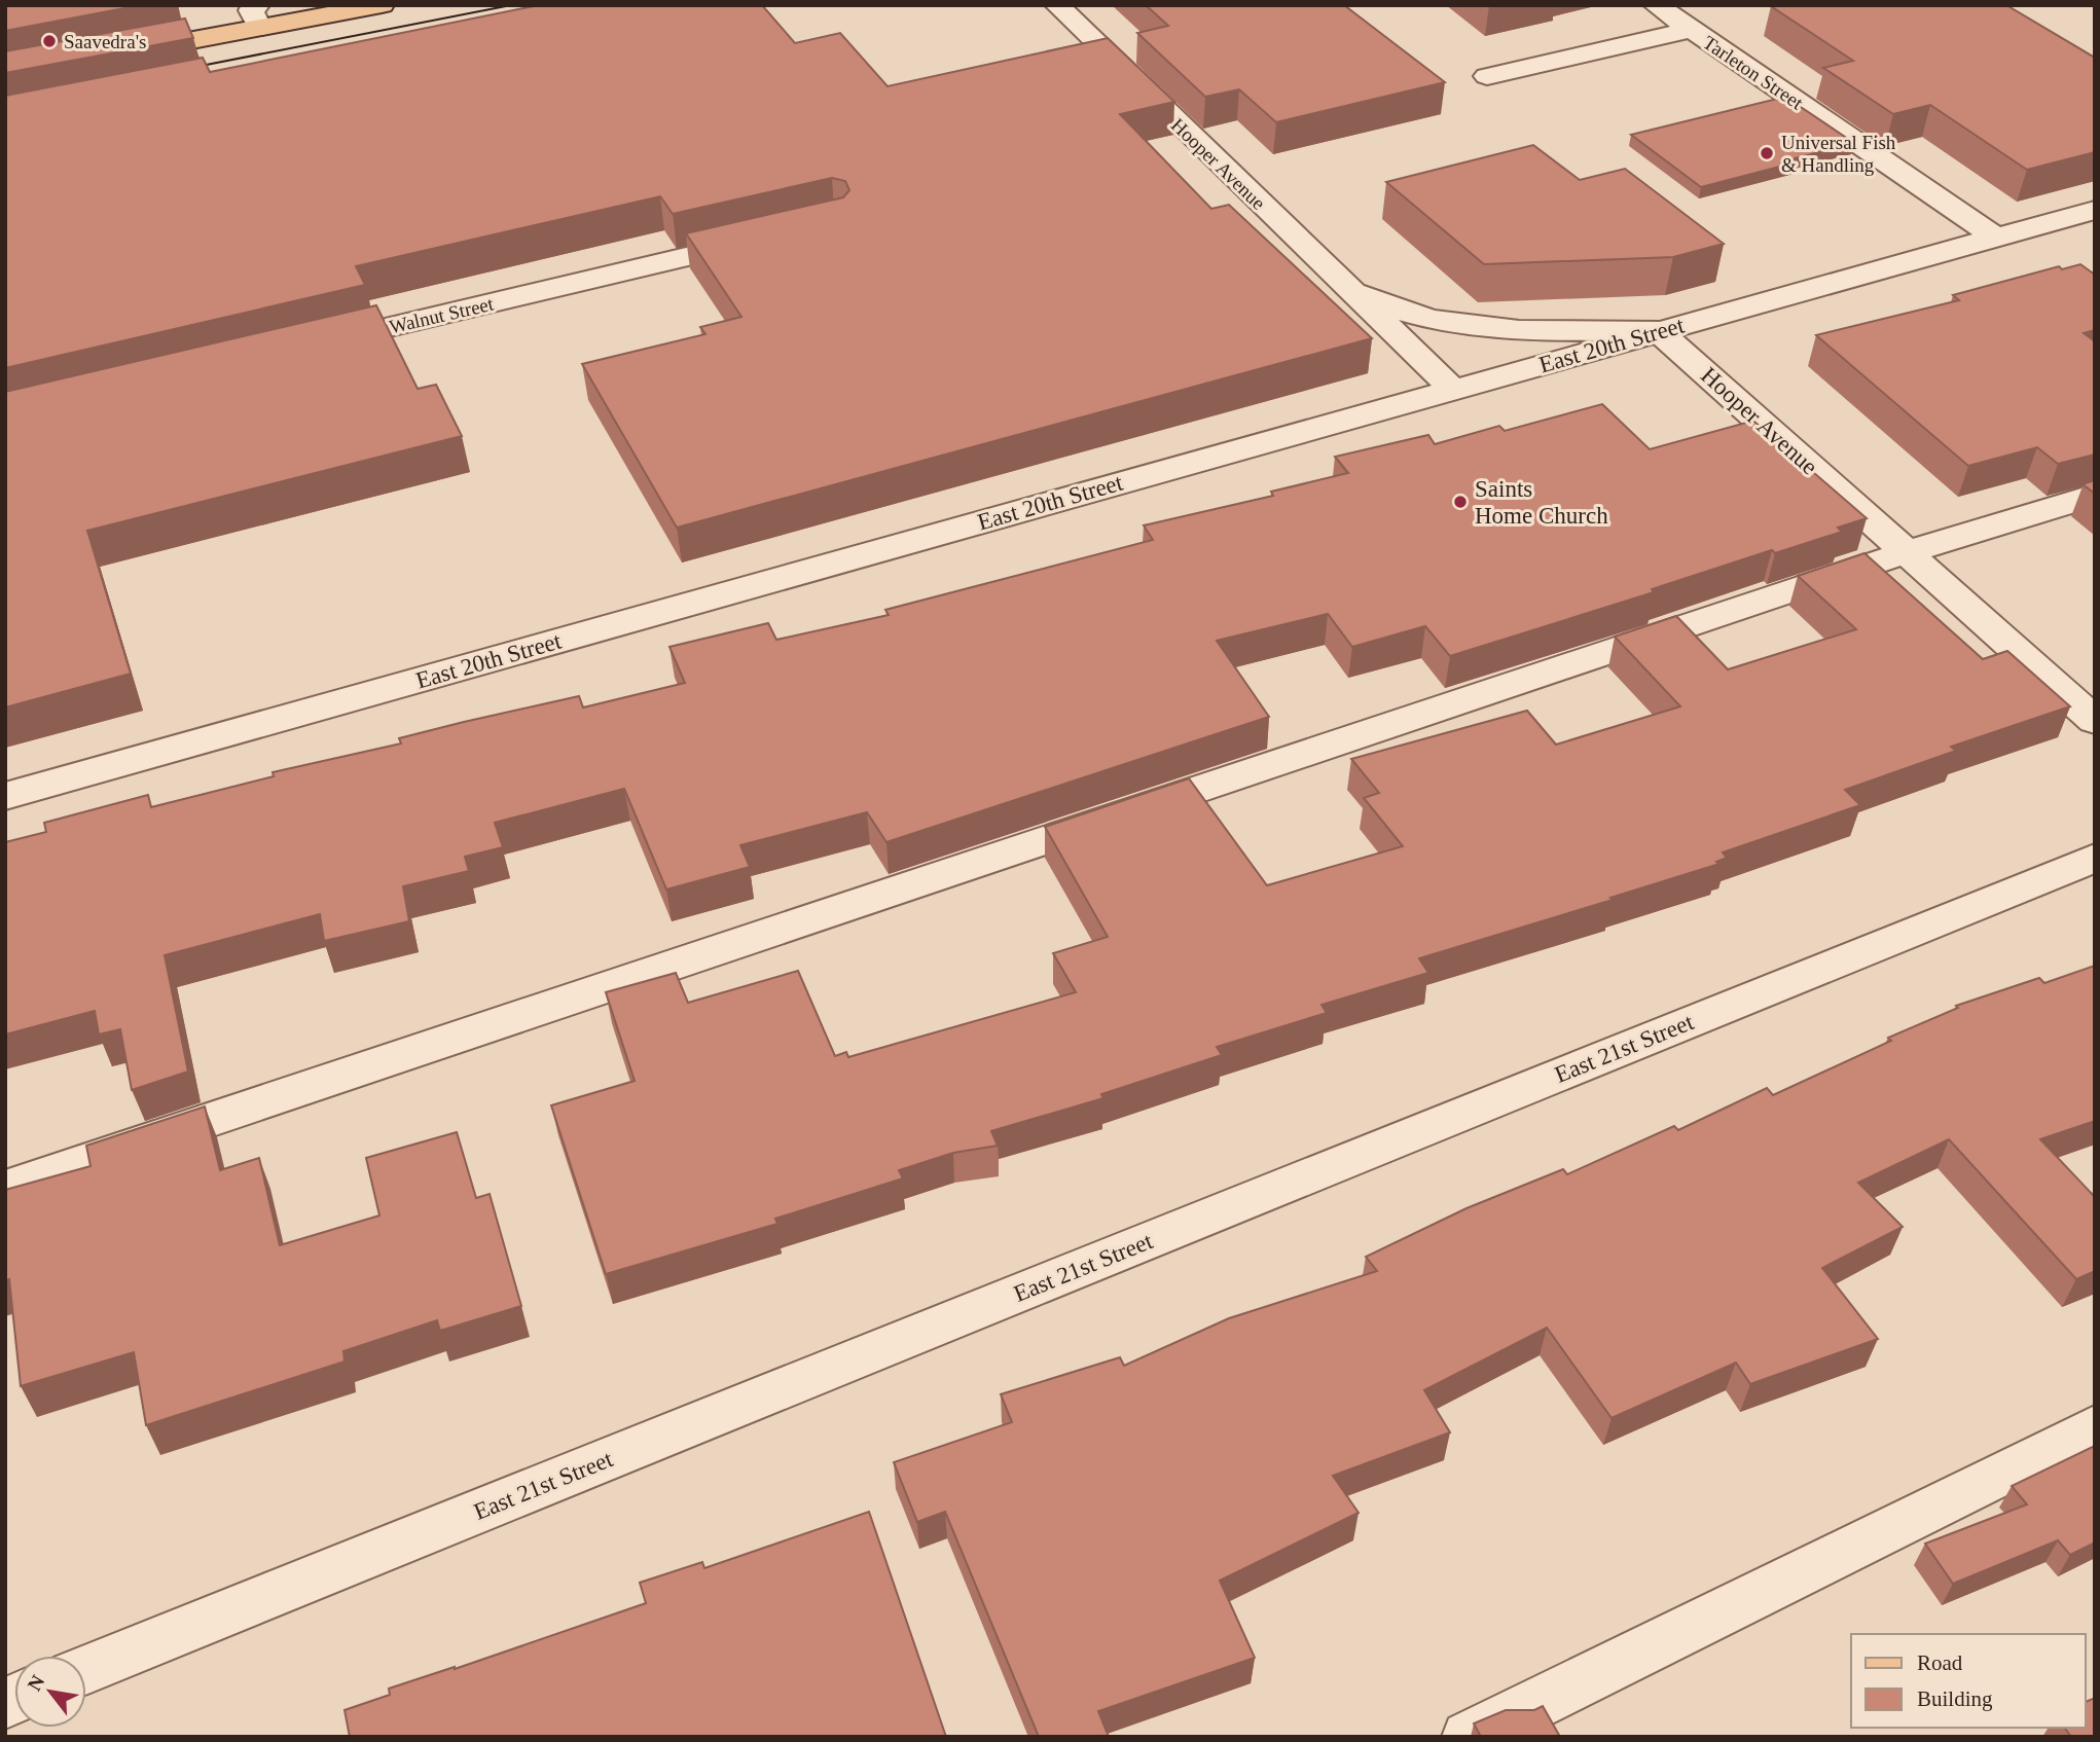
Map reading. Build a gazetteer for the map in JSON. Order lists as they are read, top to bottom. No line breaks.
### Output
{"streets":{"street":["Tarleton Street","Hooper Avenue","Walnut Street","East 20th Street","East 21st Street"]},"crossings":[["Tarleton Street","East 20th Street"],["Hooper Avenue","East 20th Street"]],"places":["Saavedra's","Universal Fish & Handling","Saints Home Church"],"legend":["Road","Building"],"north":"top left"}
